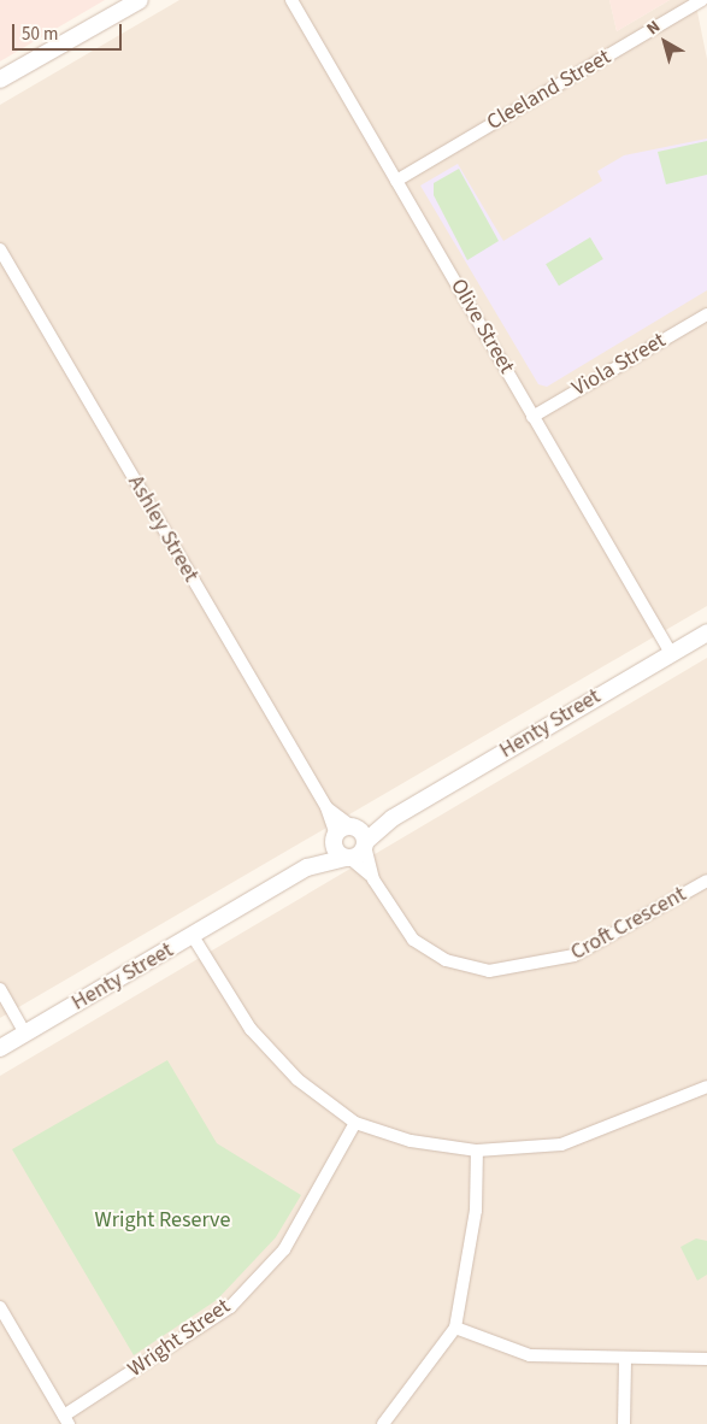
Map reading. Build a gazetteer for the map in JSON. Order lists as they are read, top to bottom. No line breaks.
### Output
{"streets":{"street":["Cleeland Street","Olive Street","Viola Street","Ashley Street","Henty Street","Croft Crescent","Wright Street"]},"crossings":[["Cleeland Street","Olive Street"],["Olive Street","Viola Street"],["Olive Street","Henty Street"],["Ashley Street","Henty Street"],["Ashley Street","Croft Crescent"],["Henty Street","Croft Crescent"]],"parks":["Wright Reserve"],"scale_bar":"50 m","north":"top left"}
